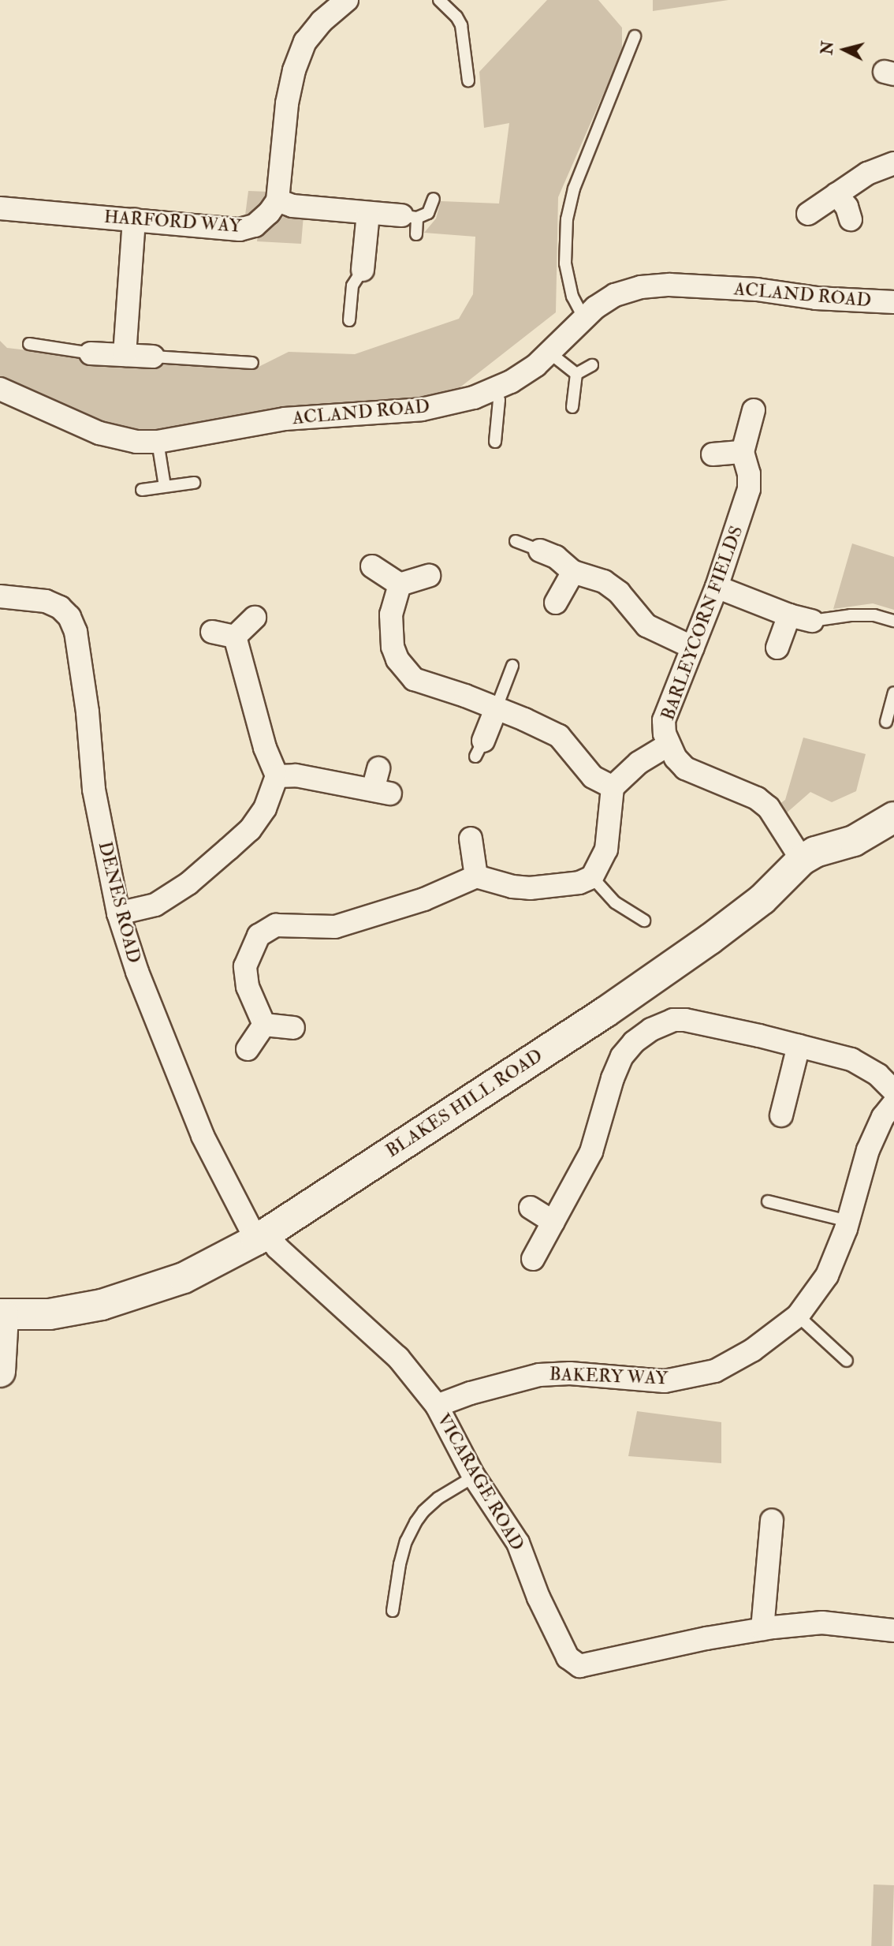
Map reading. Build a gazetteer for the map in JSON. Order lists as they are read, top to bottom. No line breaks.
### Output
{"streets":{"street":["HARFORD WAY","ACLAND ROAD","BARLEYCORN FIELDS","DENES ROAD","BLAKES HILL ROAD","BAKERY WAY","VICARAGE ROAD"]},"crossings":[["BARLEYCORN FIELDS","BLAKES HILL ROAD"],["DENES ROAD","BLAKES HILL ROAD"],["DENES ROAD","VICARAGE ROAD"],["BLAKES HILL ROAD","VICARAGE ROAD"],["BAKERY WAY","VICARAGE ROAD"]],"north":"left"}
